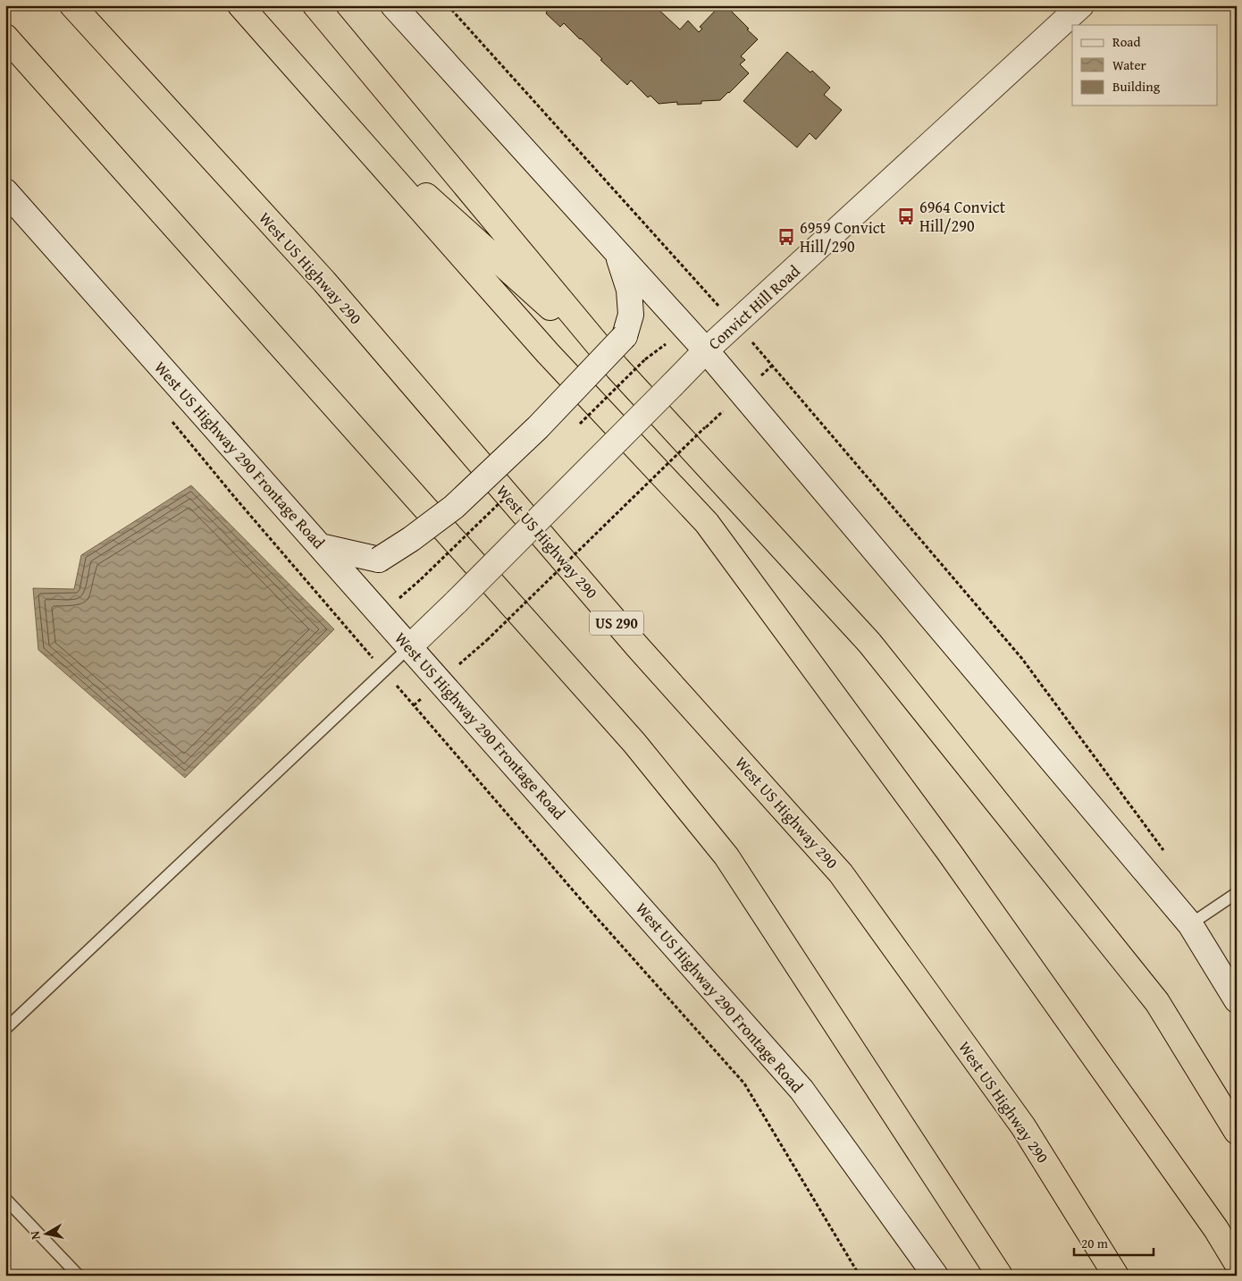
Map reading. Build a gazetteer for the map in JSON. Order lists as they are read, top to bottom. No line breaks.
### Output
{"streets":{"highway":["West US Highway 290","US 290"],"main road":["Convict Hill Road","West US Highway 290 Frontage Road"]},"crossings":[["Convict Hill Road","West US Highway 290 Frontage Road"]],"places":{"bus stop":["6964 Convict Hill/290","6959 Convict Hill/290"]},"legend":["Road","Water","Building"],"scale_bar":"20 m","north":"left"}
